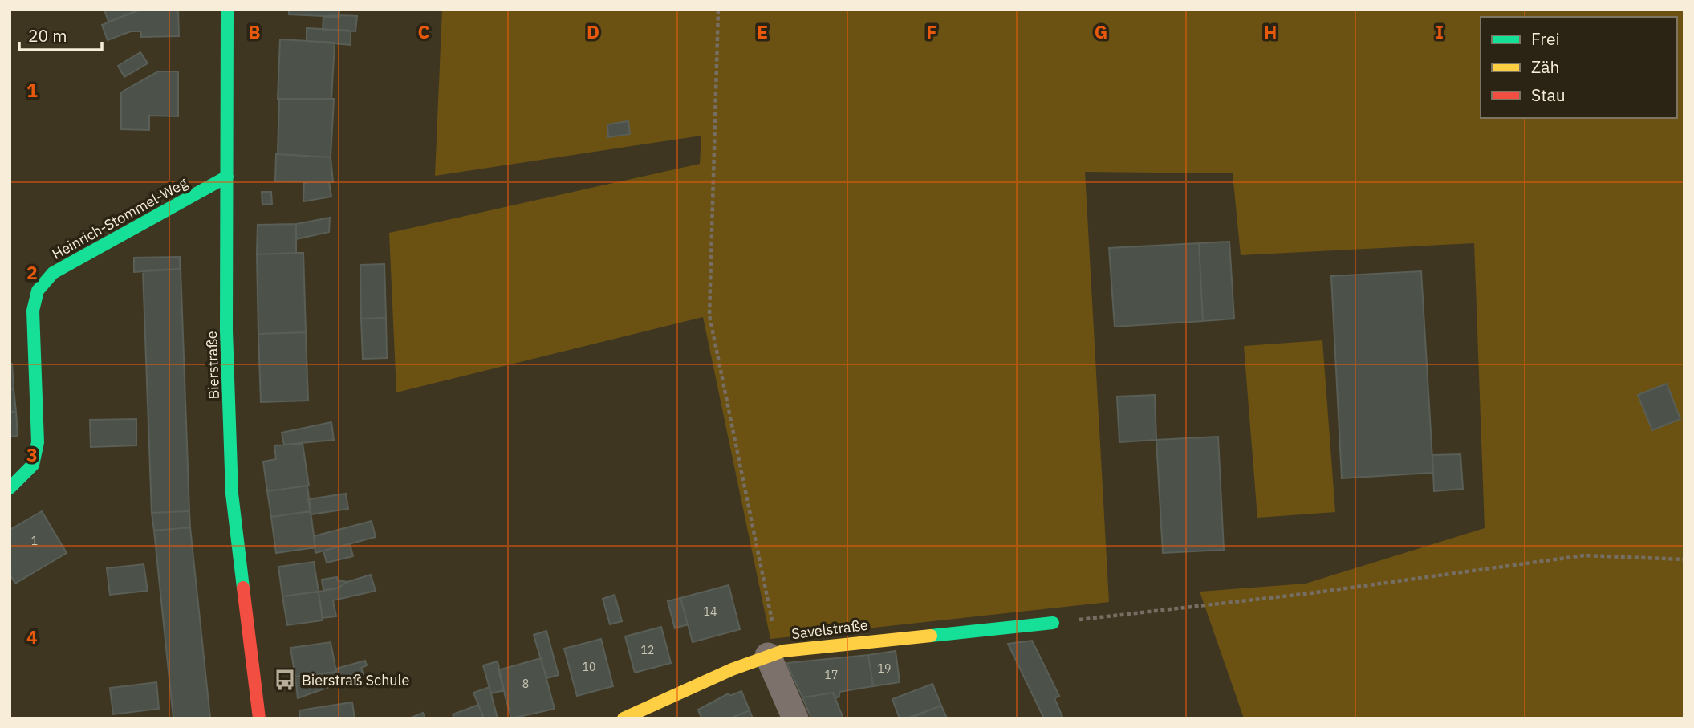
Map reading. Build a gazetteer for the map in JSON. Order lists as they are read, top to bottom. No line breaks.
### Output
{"streets":{"street":["Heinrich-Stommel-Weg","Bierstraße","Savelstraße"]},"crossings":[["Heinrich-Stommel-Weg","Bierstraße"]],"places":{"bus stop":["Bierstraß Schule"]},"house_numbers":["1","14","12","10","19","17","8"],"legend":["Frei","Zäh","Stau"],"scale_bar":"20 m","grid":{"columns":["B","C","D","E","F","G","H","I"],"rows":["1","2","3","4"]}}
